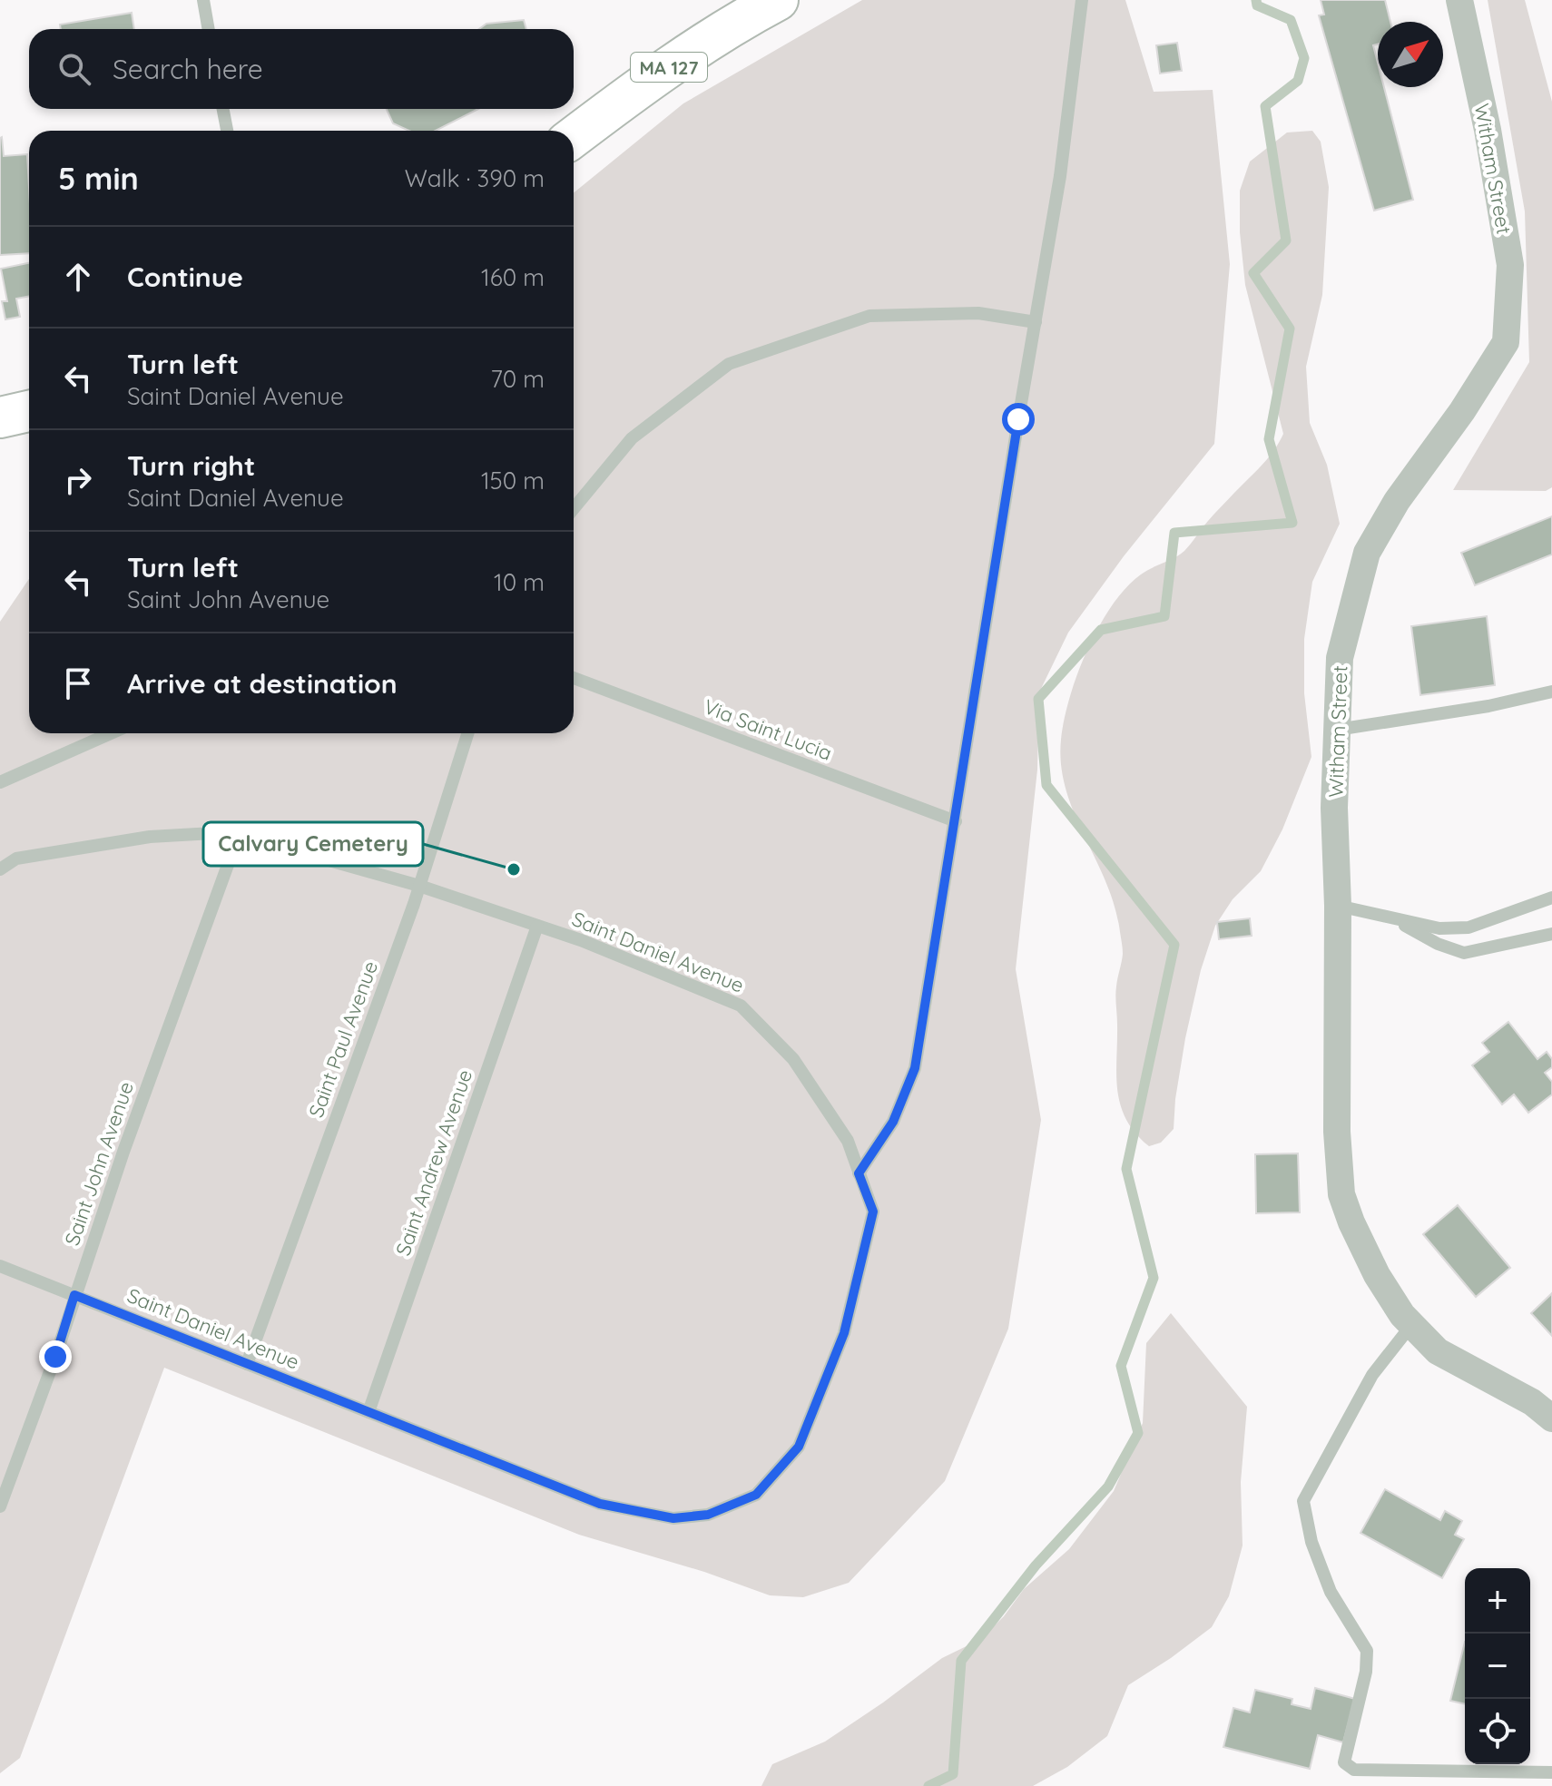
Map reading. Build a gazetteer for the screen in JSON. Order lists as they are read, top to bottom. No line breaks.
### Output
{"streets":{"main road":["MA 127"],"street":["Witham Street"],"lane":["Via Saint Lucia","Saint Daniel Avenue","Saint Paul Avenue","Saint Andrew Avenue","Saint John Avenue"]},"crossings":[["Saint Daniel Avenue","Saint Paul Avenue"],["Saint Daniel Avenue","Saint Andrew Avenue"],["Saint Daniel Avenue","Saint John Avenue"]],"places":["Calvary Cemetery"],"north":"top right","page":{"search":"Search here","heading":["5 min","Walk · 390 m"],"list":[["Continue","160 m"],["Turn left","Saint Daniel Avenue","70 m"],["Turn right","Saint Daniel Avenue","150 m"],["Turn left","Saint John Avenue","10 m"],"Arrive at destination"],"map_buttons":["+","−"]}}
